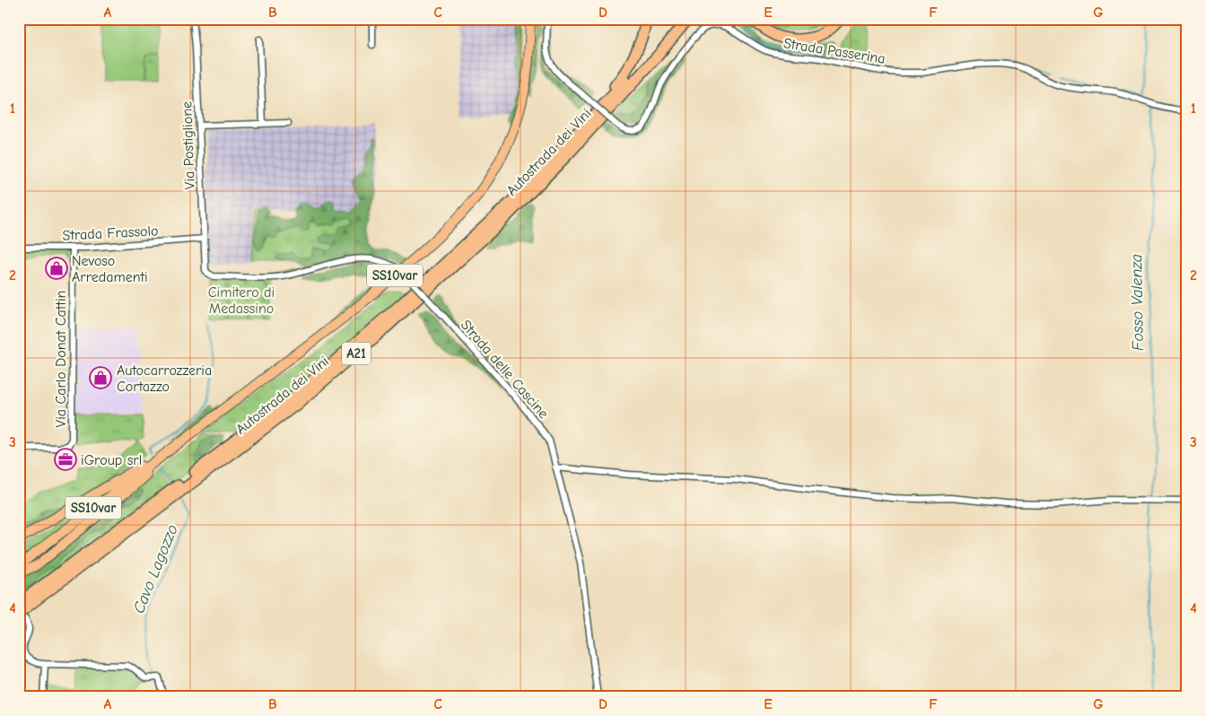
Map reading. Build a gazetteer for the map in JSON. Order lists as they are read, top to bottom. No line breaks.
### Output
{"streets":{"highway":["Autostrada dei Vini","SS10var","A21"],"street":["Strada Passerina","Via Postiglione","Strada Frassolo","Via Carlo Donat Cattin","Strada delle Cascine"]},"crossings":[["Via Postiglione","Strada Frassolo"],["Via Postiglione","Strada delle Cascine"],["Strada Frassolo","Via Carlo Donat Cattin"]],"water":["Fosso Valenza","Cavo Lagozzo"],"parks":["Cimitero di Medassino"],"places":{"shop":["Nevoso Arredamenti","Autocarrozzeria Cortazzo"],"office":["iGroup srl"]},"grid":{"columns":["A","B","C","D","E","F","G"],"rows":["1","2","3","4"]}}
